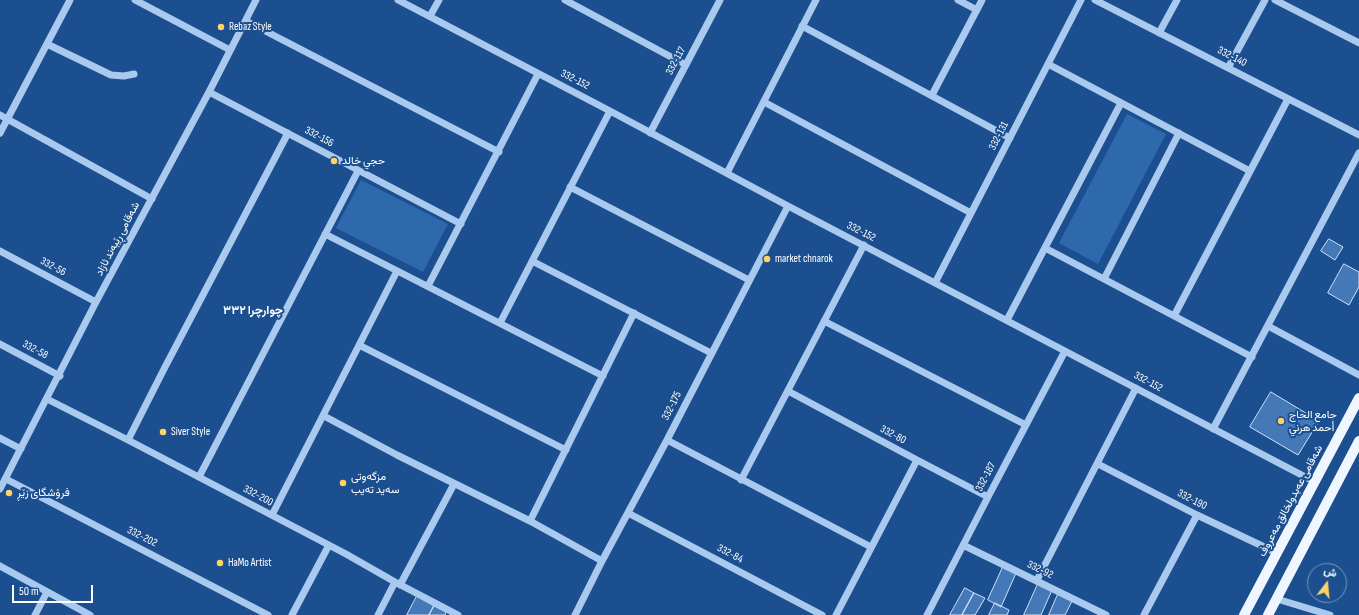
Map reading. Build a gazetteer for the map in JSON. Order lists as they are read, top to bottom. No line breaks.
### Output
{"streets":{"main road":["شەقامی عەبدولخالق مەعروف"],"street":["332-140","332-117","332-152","332-131","332-156","شەقامی ڕێبەند ئازاد","332-56","332-58","332-175","332-80","332-187","332-200","332-190","332-202","332-84","332-92"]},"crossings":[["332-117","332-152"],["332-152","332-131"],["332-152","332-175"],["332-152","332-187"],["332-152","شەقامی عەبدولخالق مەعروف"],["332-156","شەقامی ڕێبەند ئازاد"],["شەقامی ڕێبەند ئازاد","332-56"],["شەقامی ڕێبەند ئازاد","332-58"],["شەقامی ڕێبەند ئازاد","332-200"],["شەقامی ڕێبەند ئازاد","332-202"],["332-175","332-84"],["332-80","332-187"],["332-187","332-92"],["332-190","شەقامی عەبدولخالق مەعروف"]],"districts":["چوارچرا ٣٣٢"],"places":["Rebaz Style","حجي خالد","market chnarok","جامع الحاج أحمد هرني","Siver Style","مزگەوتی سەید تەیب","فرۆشگای زێڕ","HaMo Artist"],"scale_bar":"50 m","north":"top"}
